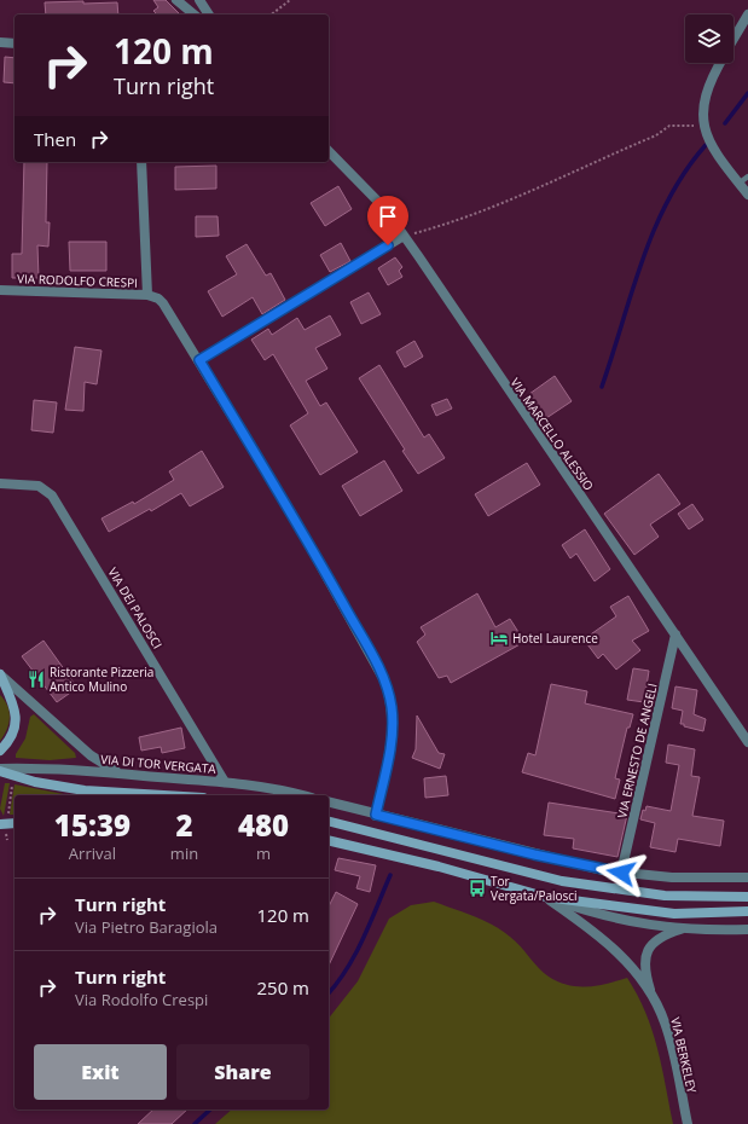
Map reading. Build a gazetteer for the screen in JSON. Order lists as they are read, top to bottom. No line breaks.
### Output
{"streets":{"main road":["VIA DI TOR VERGATA"],"street":["VIA RODOLFO CRESPI","VIA MARCELLO ALESSIO","VIA DEI PALOSCI","VIA ERNESTO DE ANGELI","VIA BERKELEY"]},"crossings":[["VIA MARCELLO ALESSIO","VIA ERNESTO DE ANGELI"],["VIA DEI PALOSCI","VIA DI TOR VERGATA"]],"places":{"hotel":["Hotel Laurence"],"restaurant":["Ristorante Pizzeria Antico Mulino"],"bus stop":["Tor Vergata/Palosci"]},"page":{"turn":["120 m","Turn right"],"then":"Then","eta":["15:39","Arrival","2","min","480","m"],"list":[{"name":"Turn right","note":"Via Pietro Baragiola","value":"120 m"},{"name":"Turn right","note":"Via Rodolfo Crespi","value":"250 m"}],"buttons":["Exit","Share"]}}
